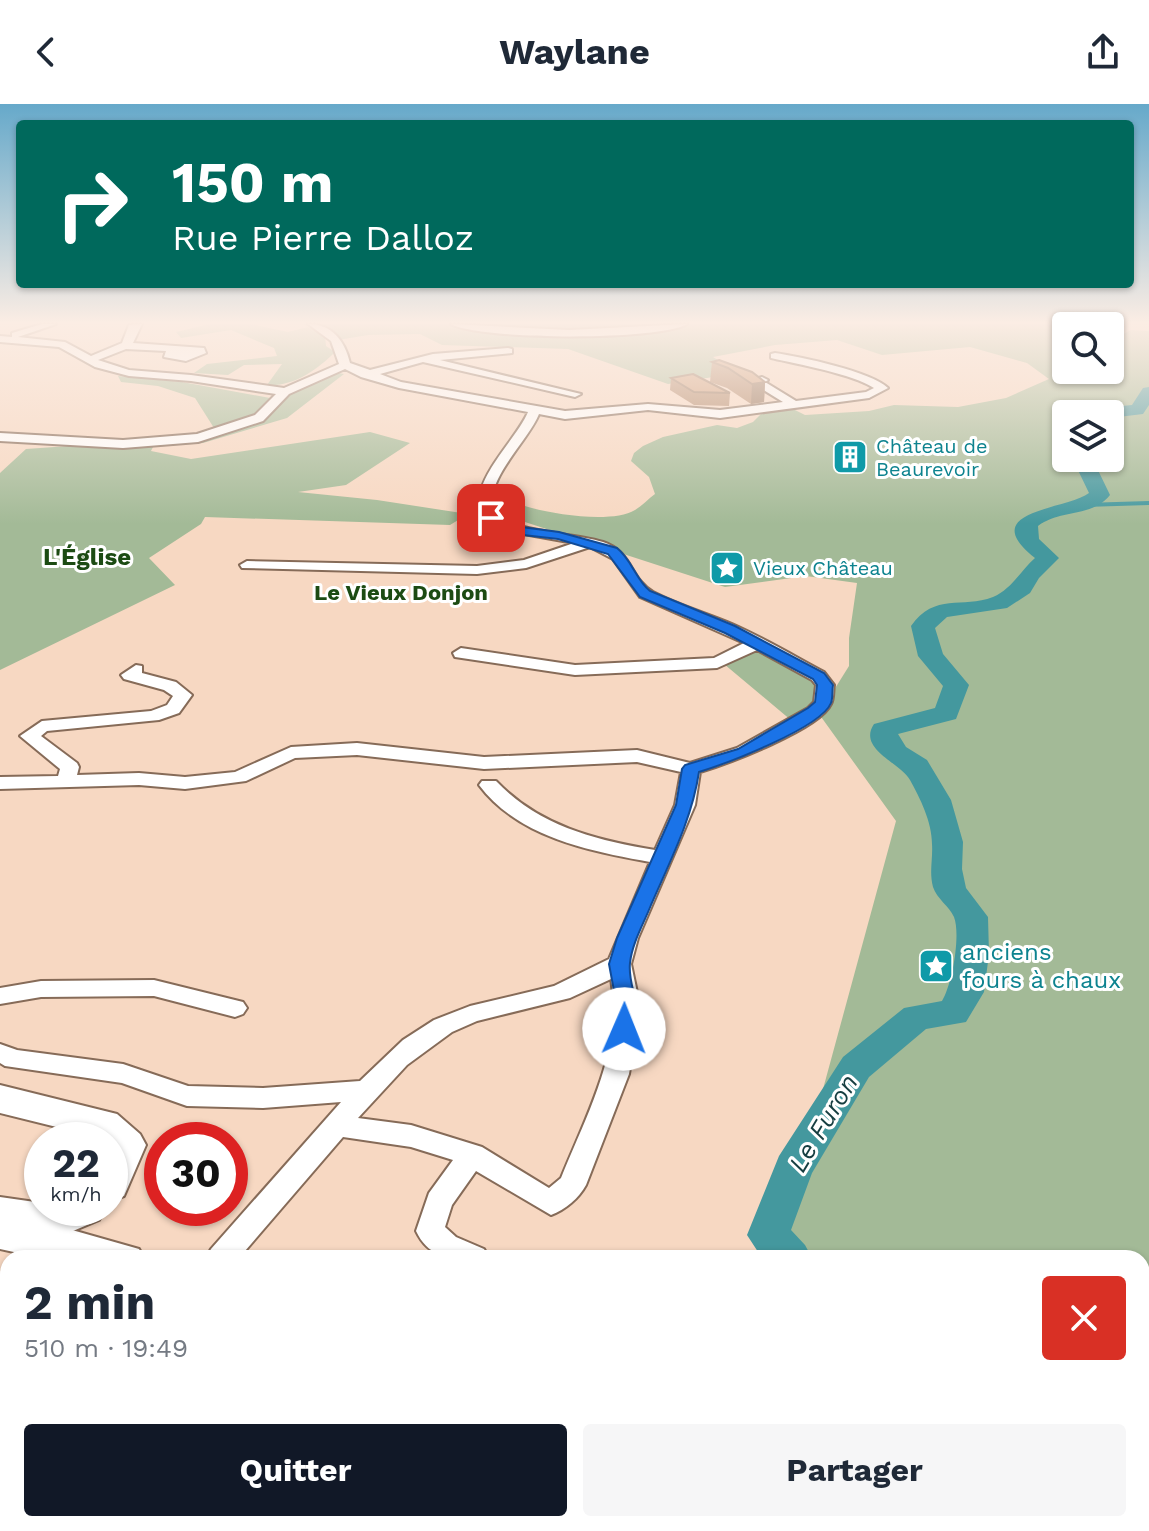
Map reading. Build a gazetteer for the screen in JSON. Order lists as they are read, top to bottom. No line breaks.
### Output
{"districts":["L'Église","Le Vieux Donjon"],"water":["Le Furon"],"places":{"building":["Château de Beaurevoir"],"place":["Vieux Château","anciens fours à chaux"]},"page":{"header":"Waylane","turn":["150 m","Rue Pierre Dalloz"],"speed":"22 km/h","limit":"30","heading":["2 min","510 m · 19:49"],"buttons":["Quitter","Partager"]}}
